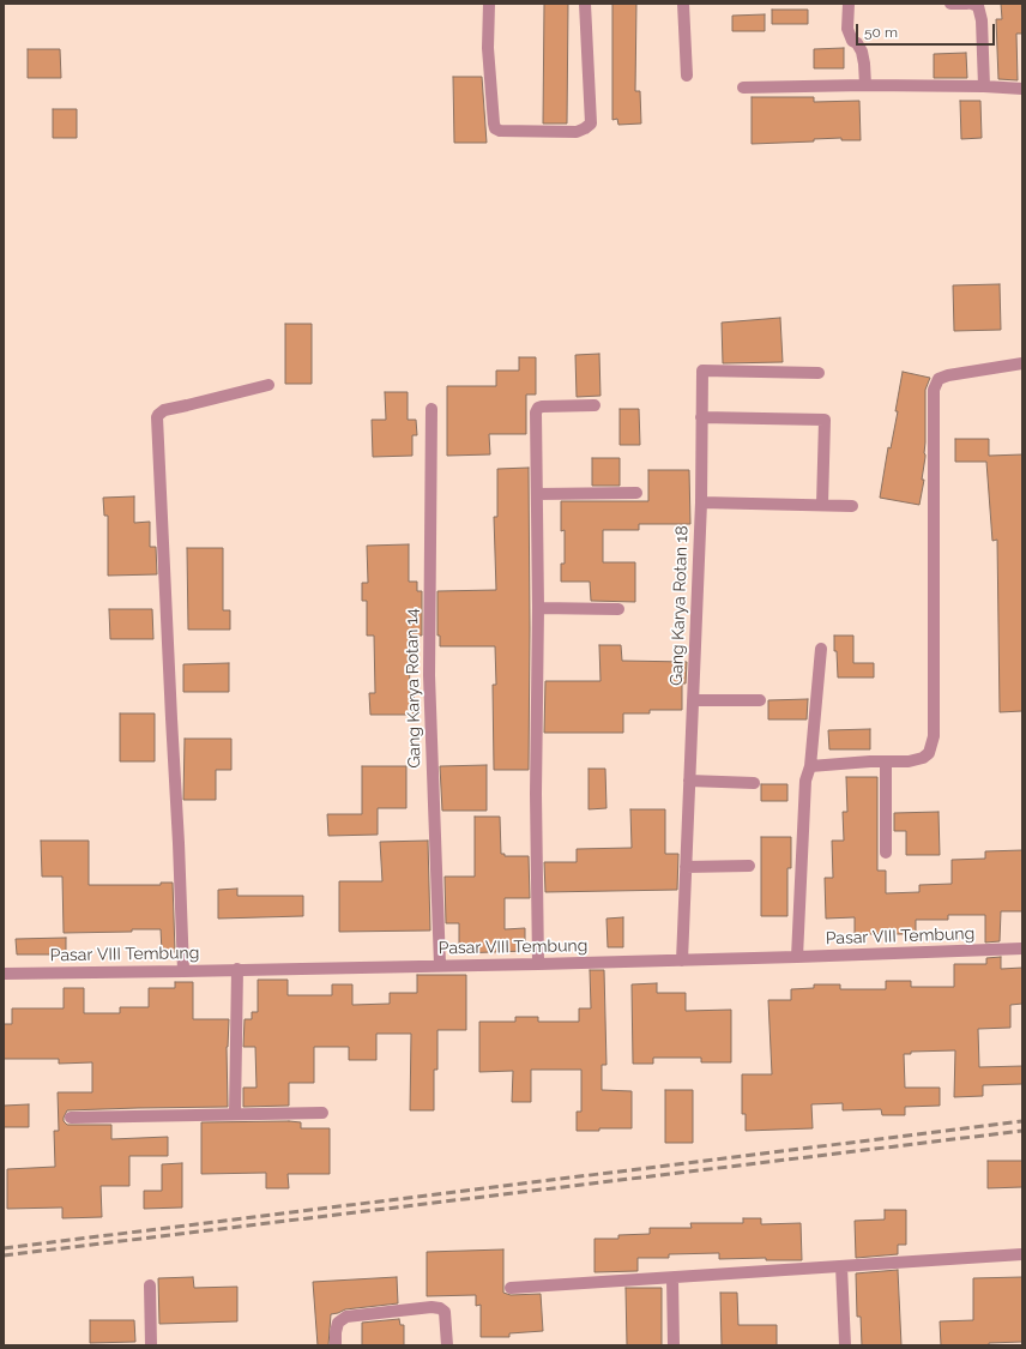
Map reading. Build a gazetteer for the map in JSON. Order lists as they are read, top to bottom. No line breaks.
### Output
{"streets":{"street":["Gang Karya Rotan 18","Gang Karya Rotan 14","Pasar VIII Tembung"]},"crossings":[["Gang Karya Rotan 18","Pasar VIII Tembung"],["Gang Karya Rotan 14","Pasar VIII Tembung"]],"scale_bar":"50 m"}
